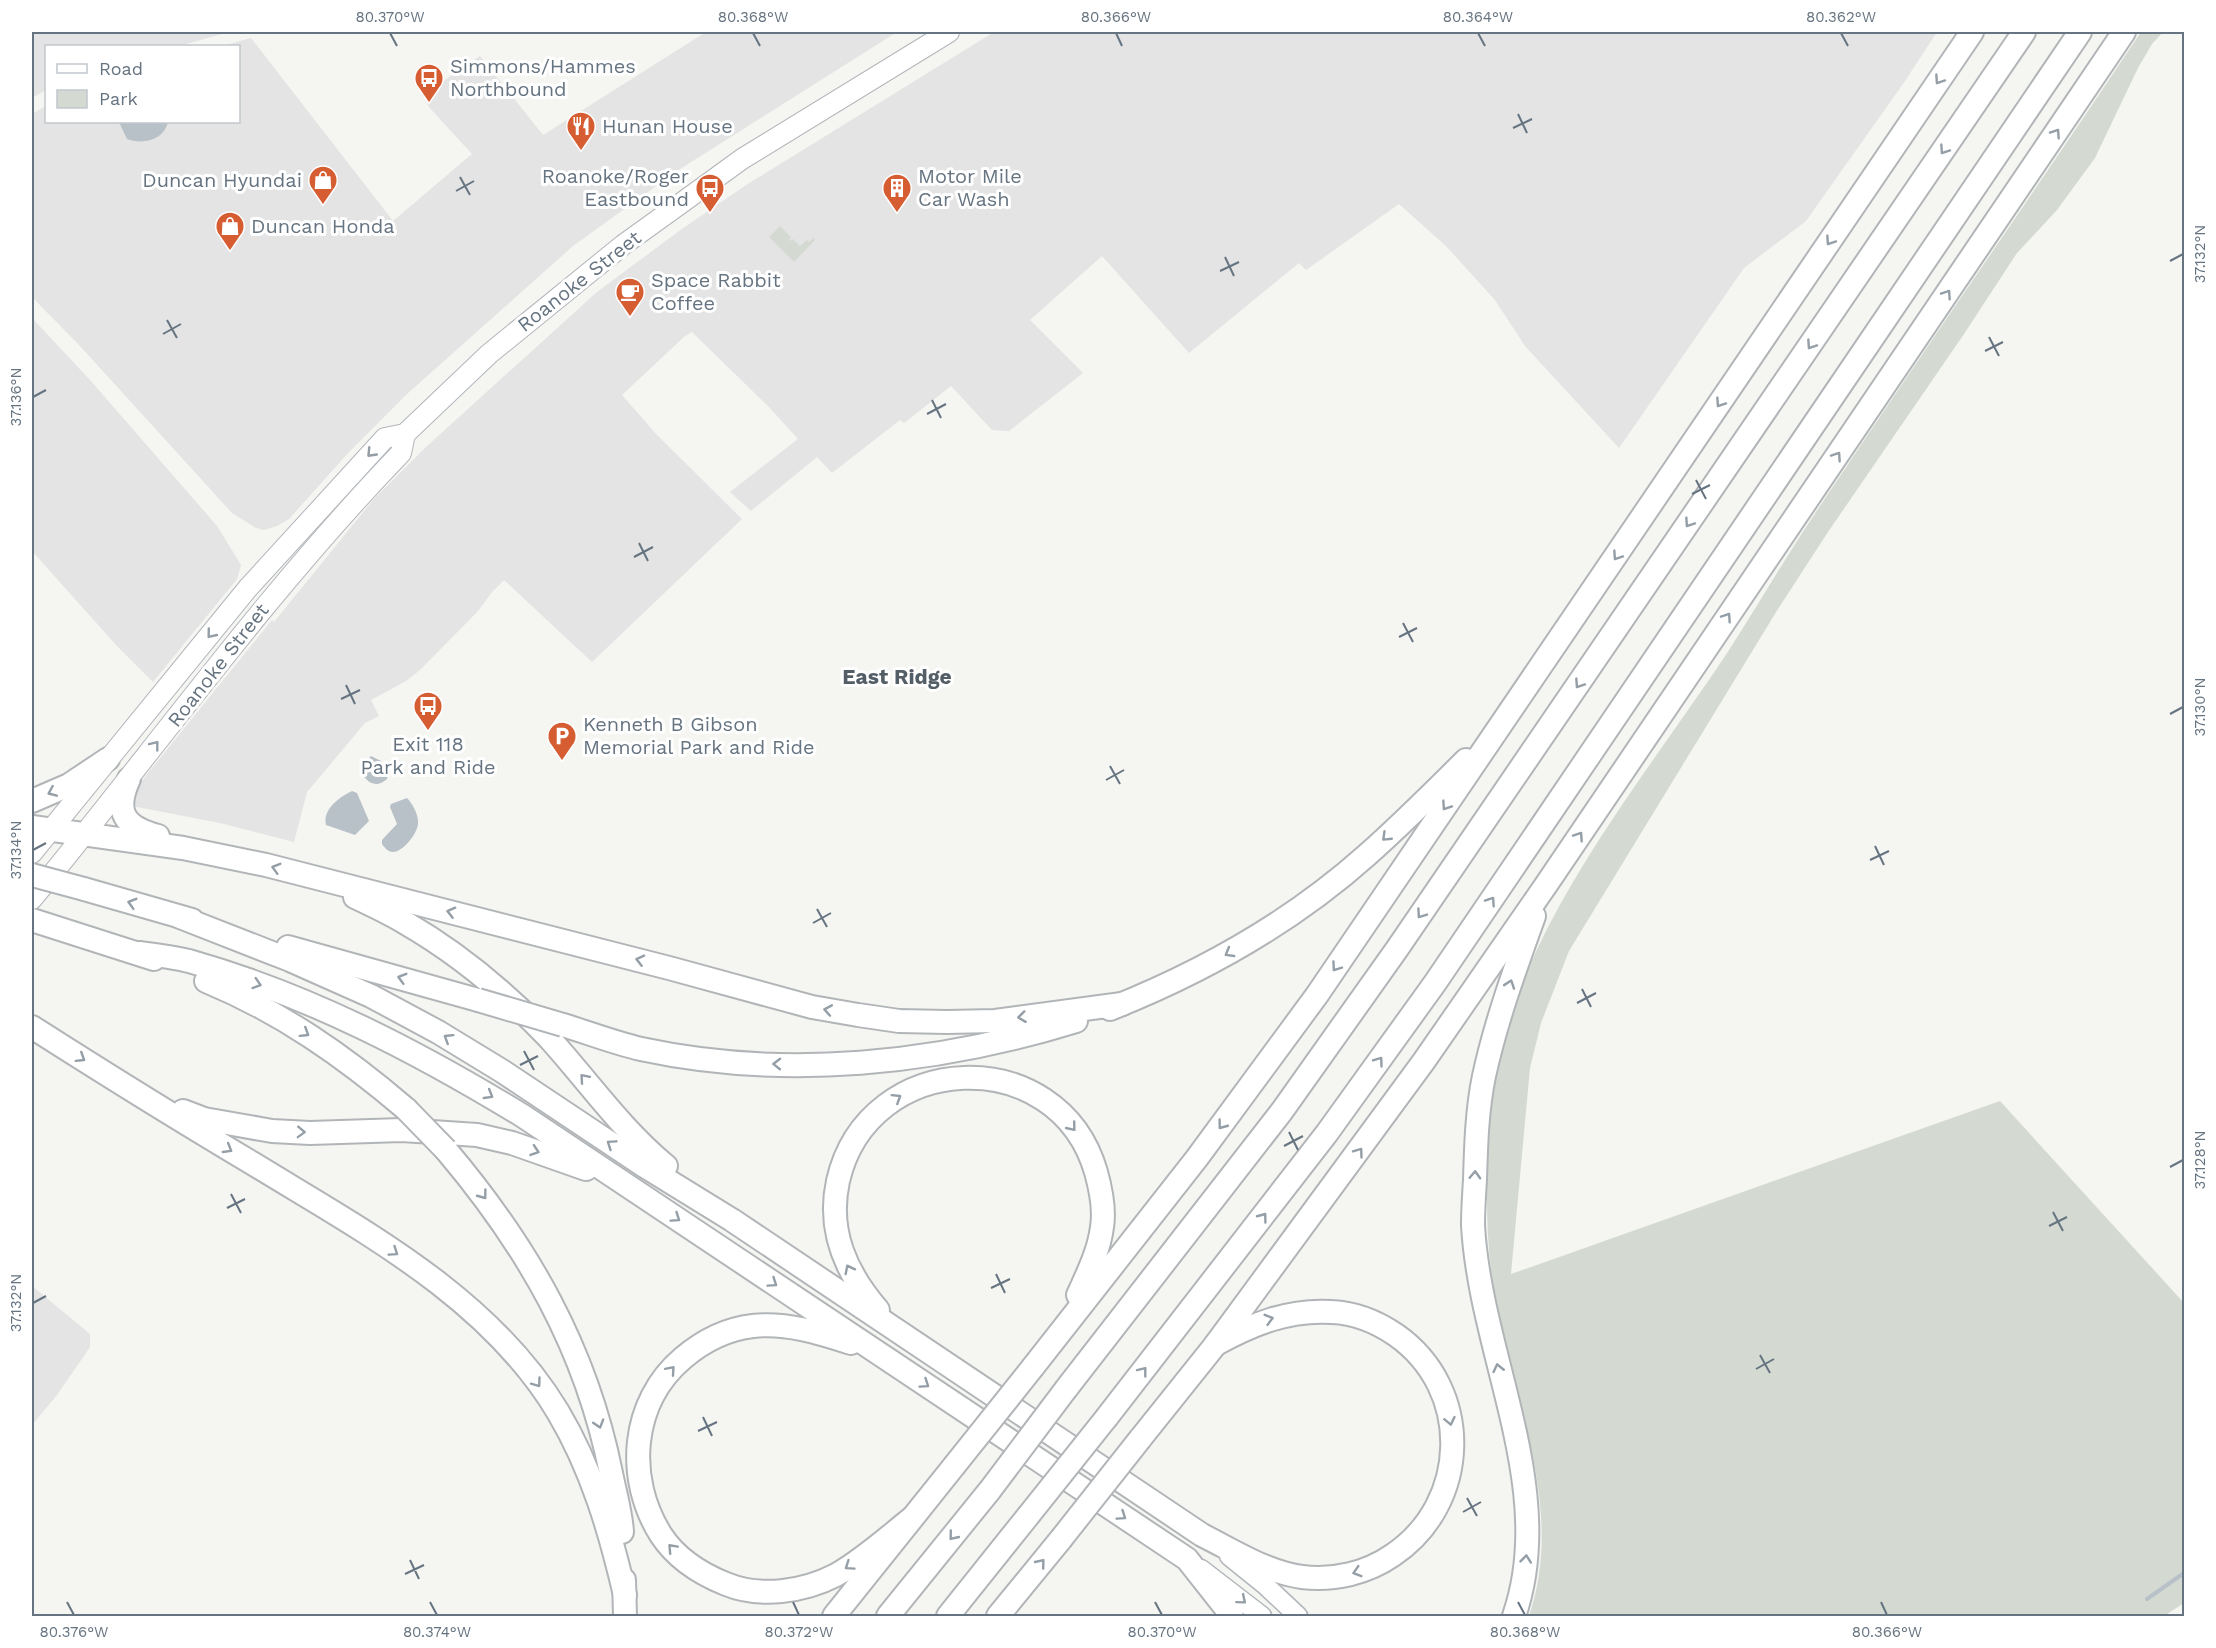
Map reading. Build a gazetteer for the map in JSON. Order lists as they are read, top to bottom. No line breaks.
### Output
{"streets":{"main road":["Roanoke Street"]},"districts":["East Ridge"],"places":{"bus stop":["Simmons/Hammes Northbound","Roanoke/Roger Eastbound","Exit 118 Park and Ride"],"restaurant":["Hunan House"],"shop":["Duncan Hyundai","Duncan Honda"],"building":["Motor Mile Car Wash"],"cafe":["Space Rabbit Coffee"],"parking":["Kenneth B Gibson Memorial Park and Ride"]},"legend":["Road","Park"],"coordinates":["80.370°W","80.368°W","80.366°W","80.364°W","80.362°W","37.132°N","37.136°N","37.130°N","37.134°N","37.128°N","80.376°W","80.374°W","80.372°W"]}
